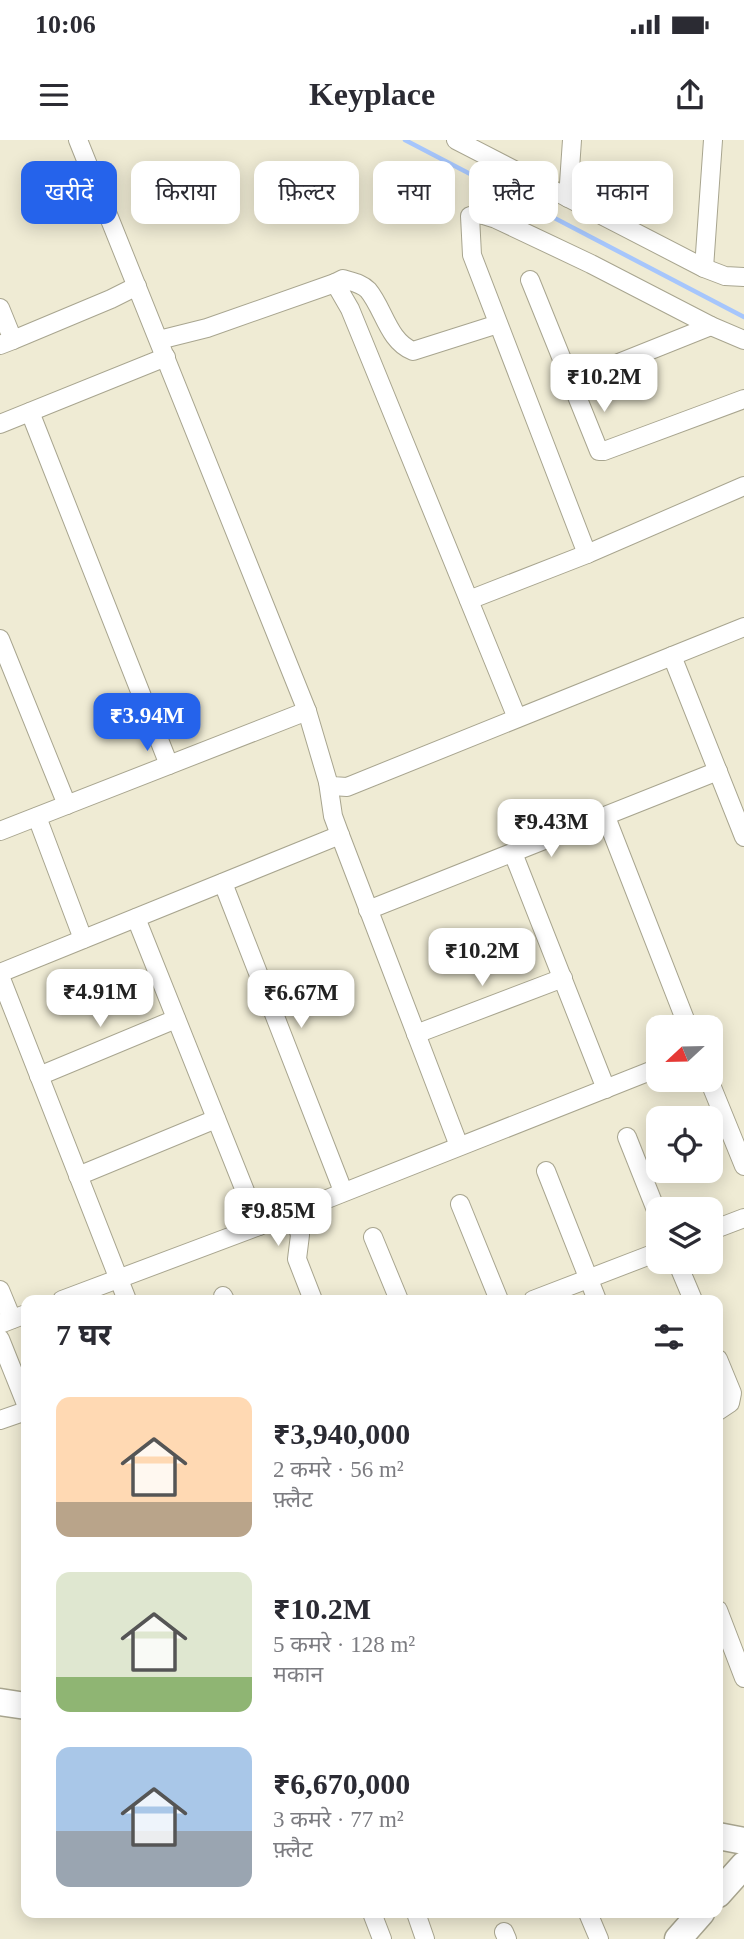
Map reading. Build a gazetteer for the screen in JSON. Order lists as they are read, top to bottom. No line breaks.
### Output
{"north":"left","page":{"status":"10:06","header":"Keyplace","chip":["खरीदें","किराया","फ़िल्टर","नया","फ़्लैट","मकान"],"price":["₹10.2M","₹3.94M","₹9.43M","₹10.2M","₹4.91M","₹6.67M","₹9.85M"],"heading":"7 घर","list":[{"name":"₹3,940,000","note":"2 कमरे · 56 m² · फ़्लैट"},{"name":"₹10.2M","note":"5 कमरे · 128 m² · मकान"},{"name":"₹6,670,000","note":"3 कमरे · 77 m² · फ़्लैट"}]}}
